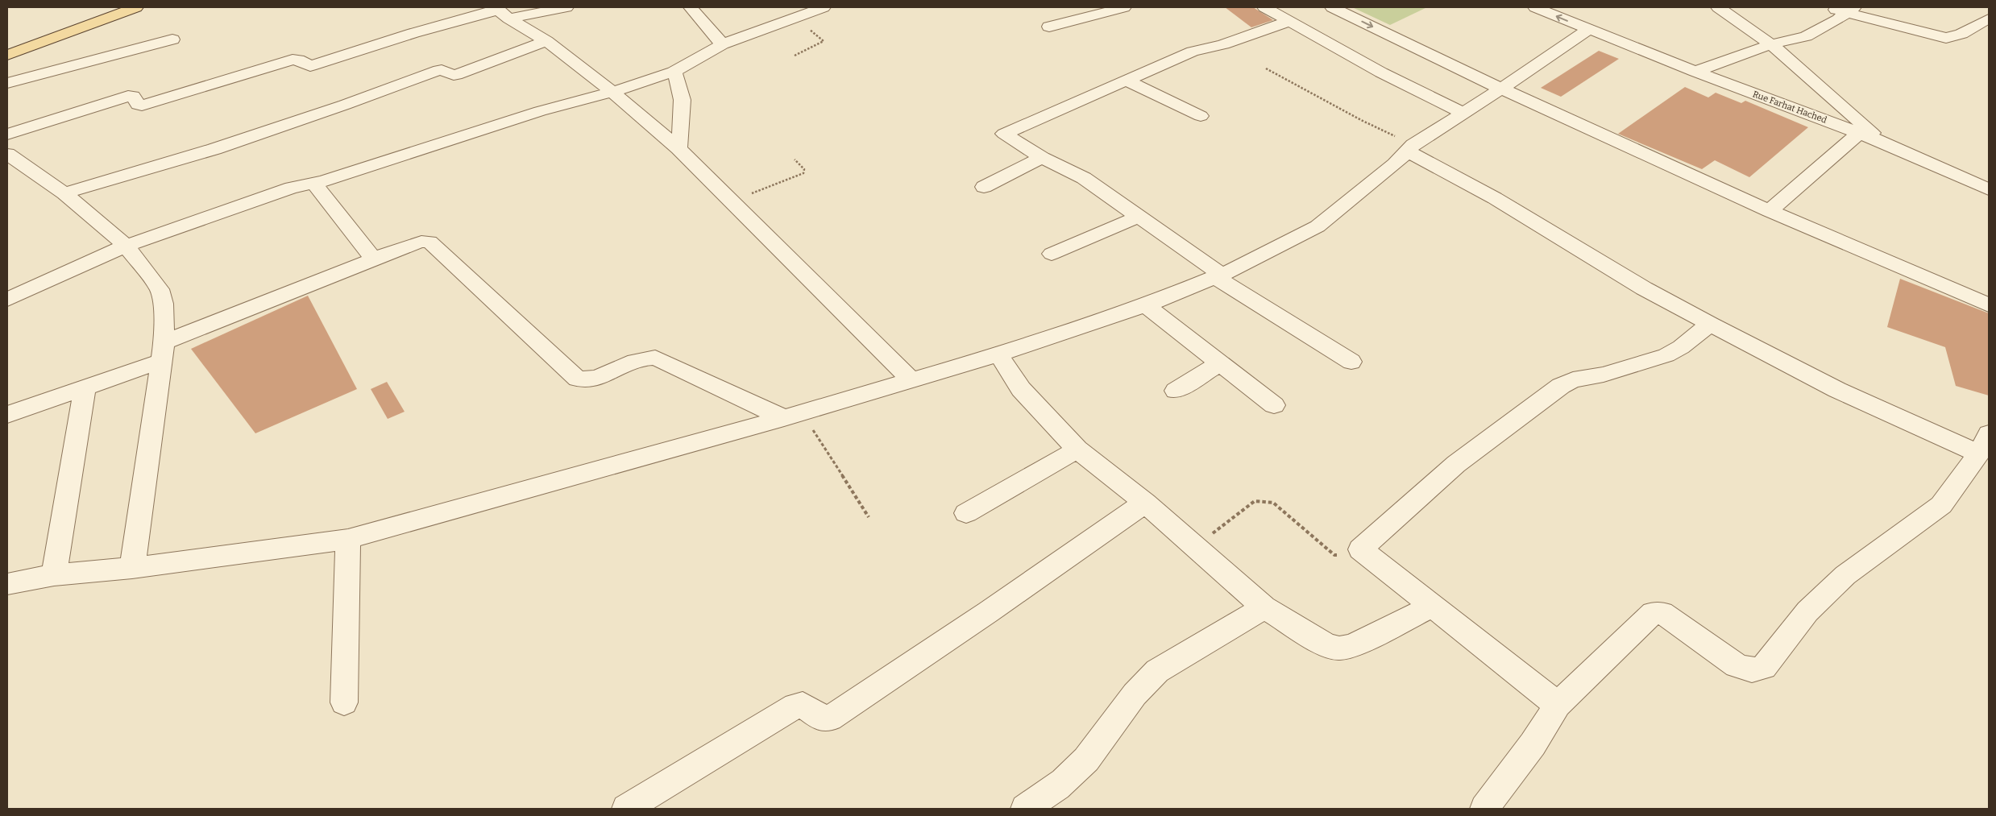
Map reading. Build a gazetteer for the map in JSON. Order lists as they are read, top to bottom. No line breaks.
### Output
{"streets":{"street":["Rue Farhat Hached"]}}
